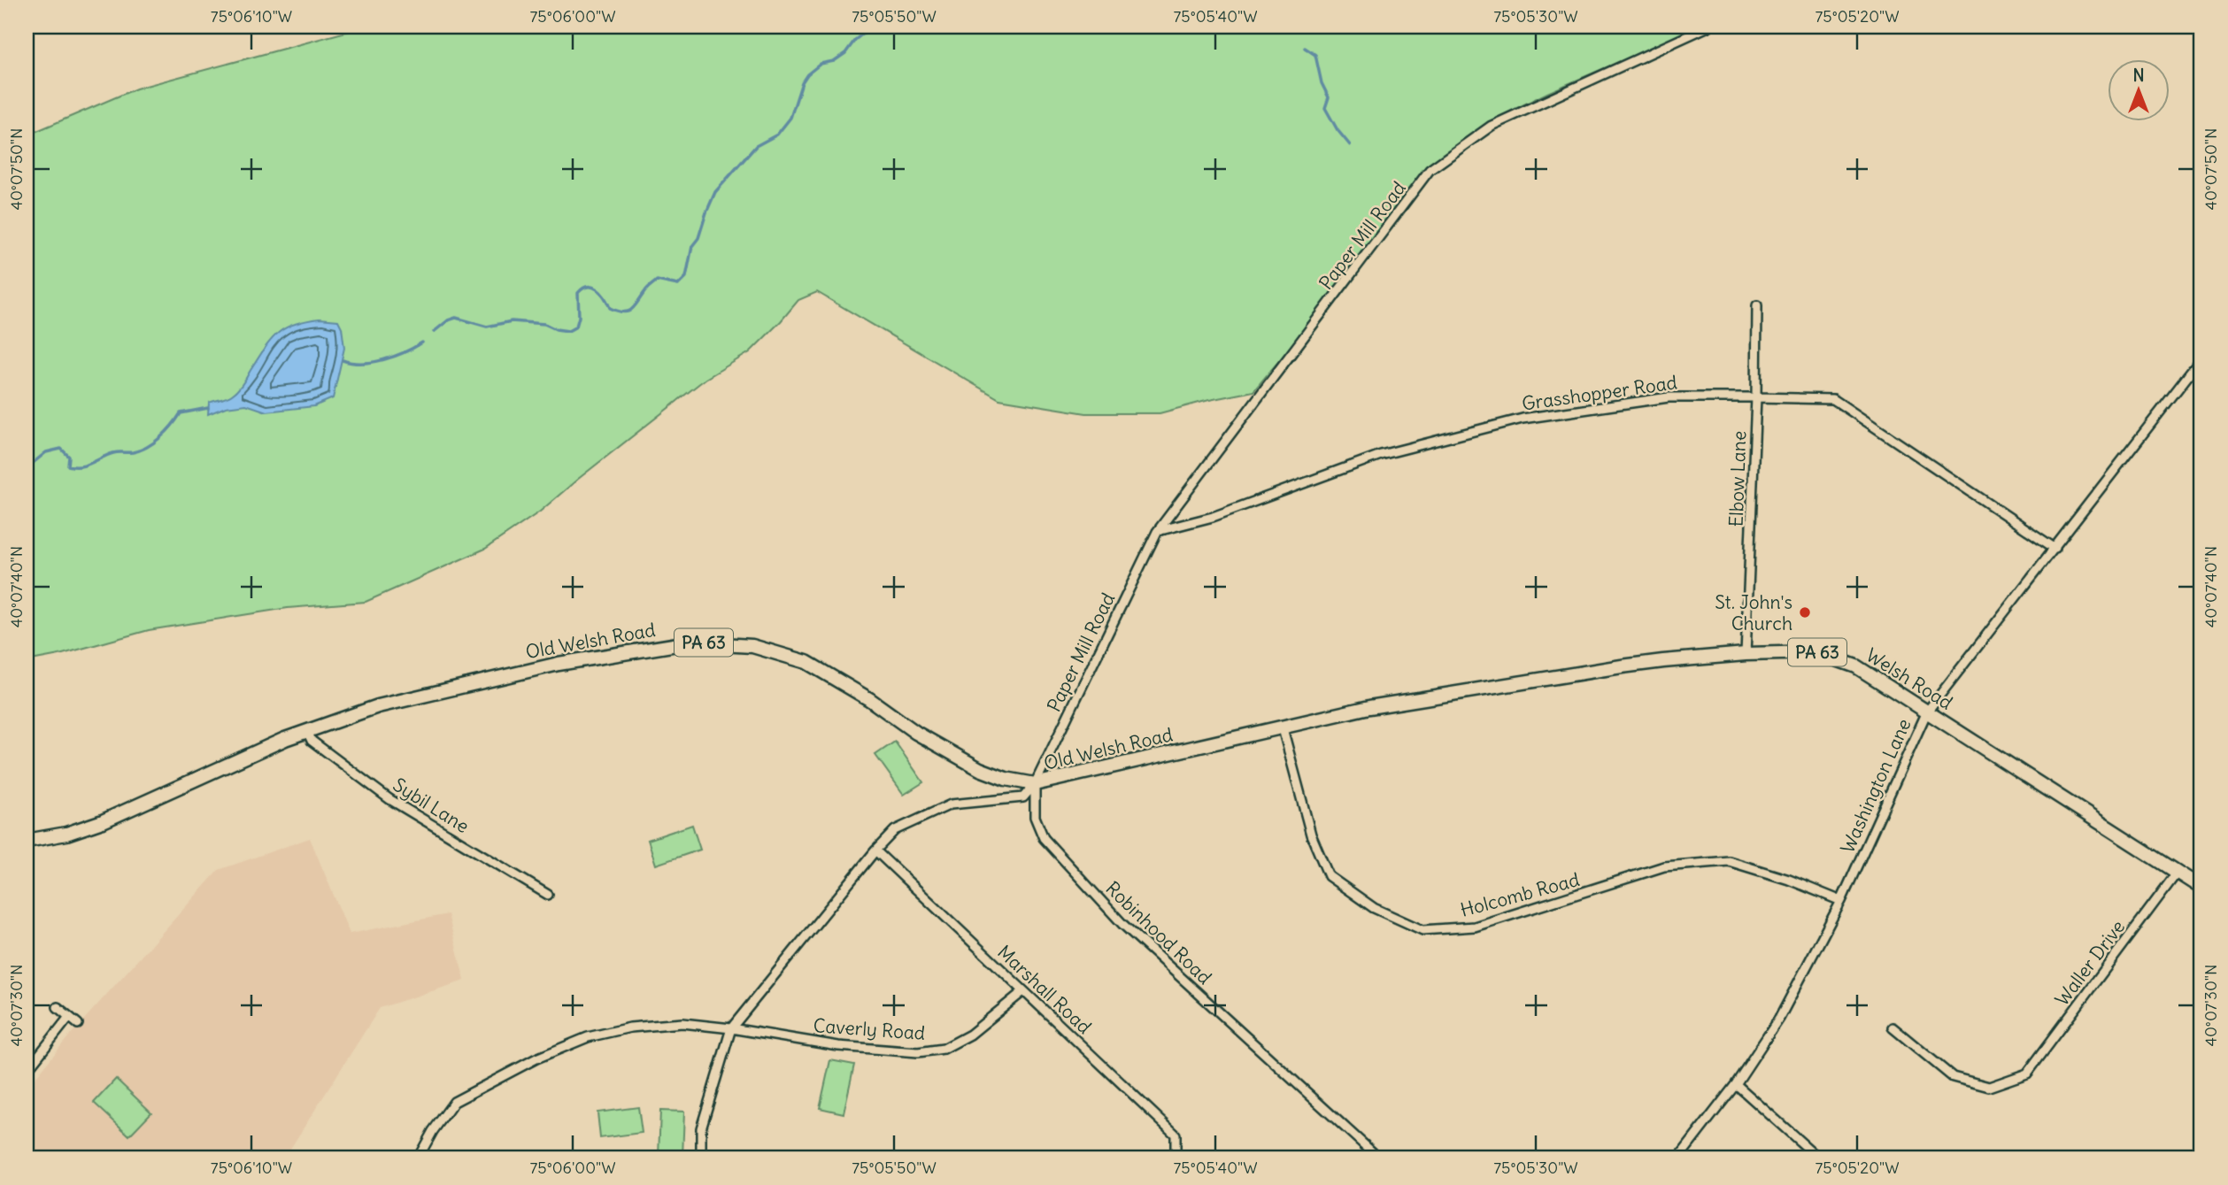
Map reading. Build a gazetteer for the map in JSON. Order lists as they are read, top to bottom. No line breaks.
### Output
{"streets":{"main road":["Old Welsh Road","PA 63","Welsh Road"],"street":["Paper Mill Road","Grasshopper Road","Elbow Lane","Washington Lane","Sybil Lane","Holcomb Road","Robinhood Road","Waller Drive","Marshall Road","Caverly Road"]},"crossings":[["Paper Mill Road","Grasshopper Road"],["Paper Mill Road","Old Welsh Road"],["Paper Mill Road","Robinhood Road"],["Grasshopper Road","Elbow Lane"],["Grasshopper Road","Washington Lane"],["Elbow Lane","Welsh Road"],["Old Welsh Road","Welsh Road"],["Old Welsh Road","Sybil Lane"],["Old Welsh Road","Holcomb Road"],["Old Welsh Road","Robinhood Road"],["Welsh Road","Washington Lane"],["Welsh Road","Waller Drive"],["Washington Lane","Holcomb Road"],["Marshall Road","Caverly Road"]],"places":["St. John's Church"],"north":"top","coordinates":["75°06'10\"W","75°06'00\"W","75°05'50\"W","75°05'40\"W","75°05'30\"W","75°05'20\"W","40°07'50\"N","40°07'40\"N","40°07'30\"N"]}
